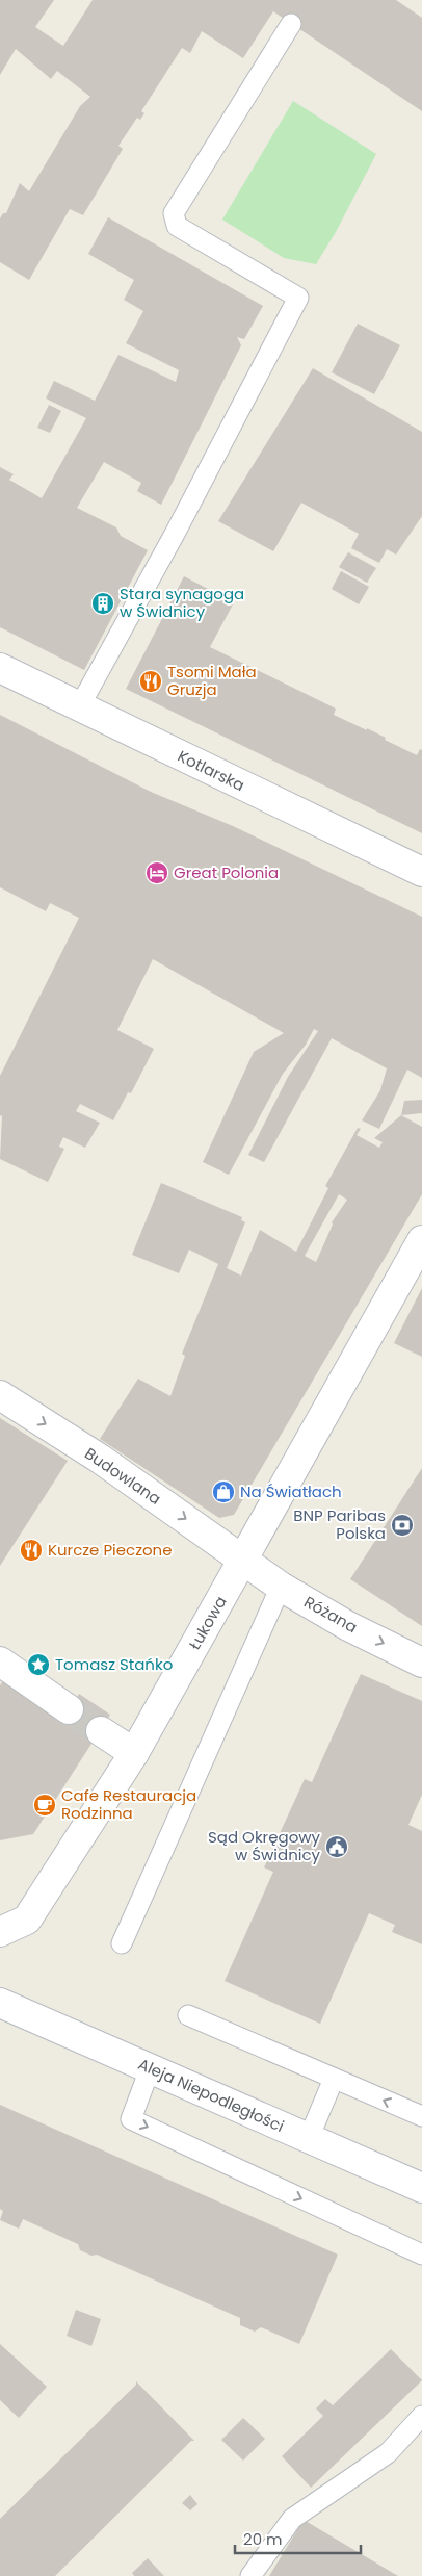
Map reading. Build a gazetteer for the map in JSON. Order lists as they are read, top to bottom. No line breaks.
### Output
{"streets":{"street":["Kotlarska","Budowlana","Różana","Łukowa","Aleja Niepodległości"]},"crossings":[["Budowlana","Różana"],["Budowlana","Łukowa"],["Różana","Łukowa"]],"one_way":["Różana"],"places":{"building":["Stara synagoga w Świdnicy"],"restaurant":["Tsomi Mała Gruzja","Kurcze Pieczone"],"hotel":["Great Polonia"],"shop":["Na Światłach"],"bank":["BNP Paribas Polska"],"place":["Tomasz Stańko"],"cafe":["Cafe Restauracja Rodzinna"],"public building":["Sąd Okręgowy w Świdnicy"]},"scale_bar":"20 m"}
